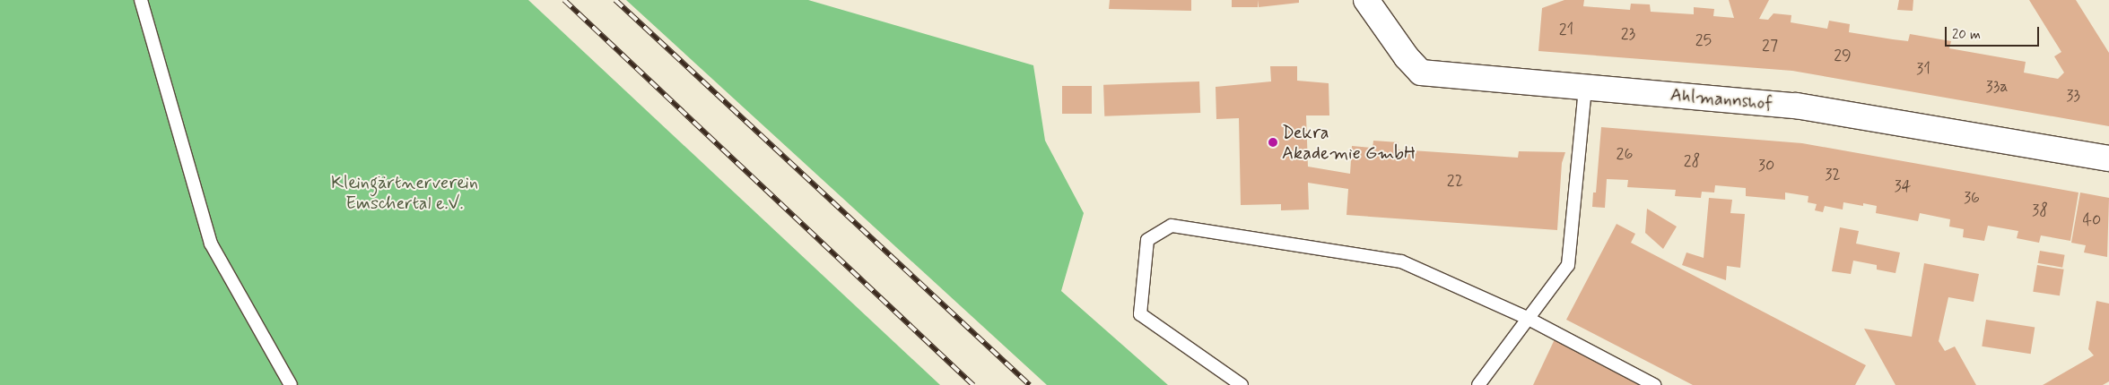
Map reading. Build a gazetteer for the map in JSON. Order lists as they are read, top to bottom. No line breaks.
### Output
{"streets":{"street":["Ahlmannshof"]},"parks":["Kleingärtnerverein Emschertal e.V."],"places":["Dekra Akademie GmbH"],"house_numbers":["21","23","25","27","29","31","33a","33","26","28","30","32","22","34","36","38","40"],"scale_bar":"20 m"}
